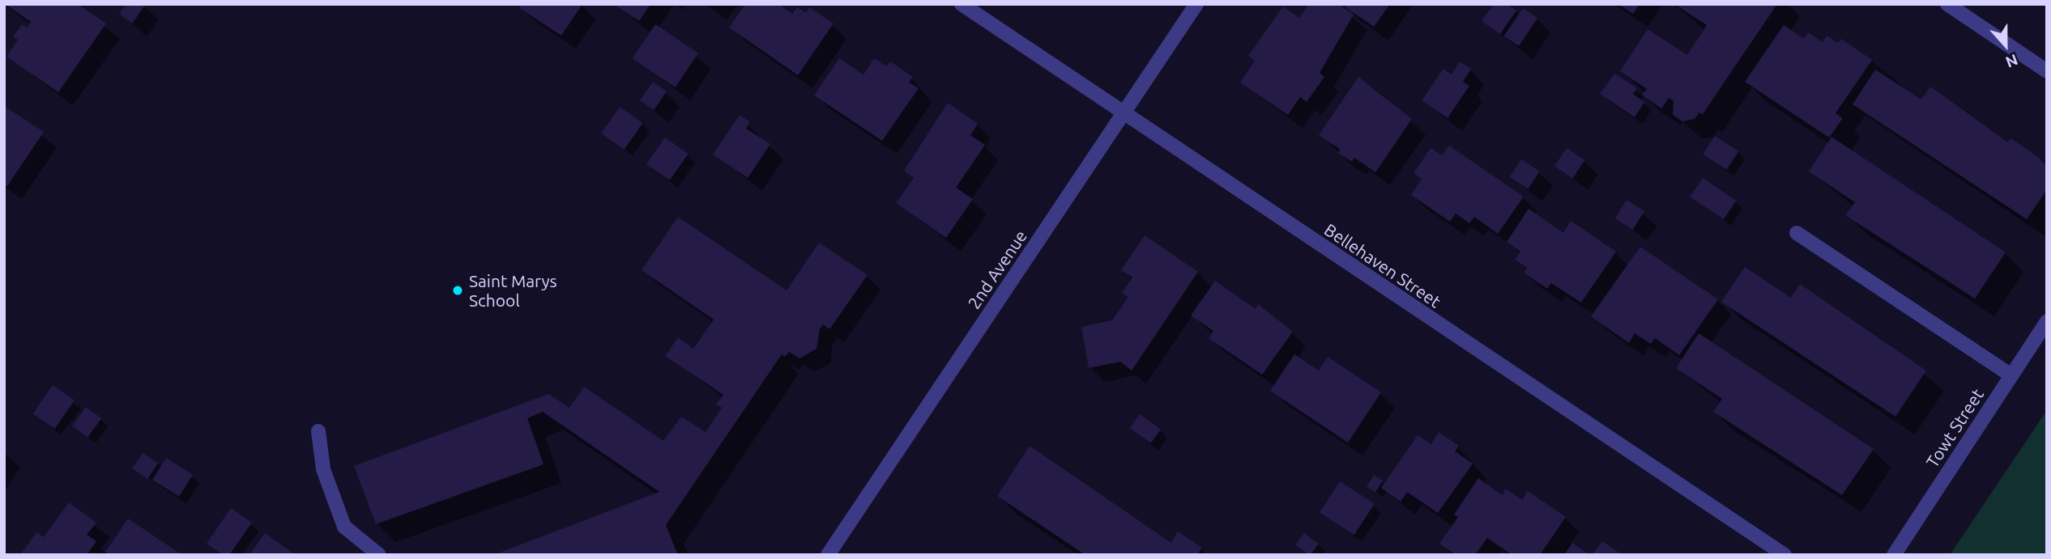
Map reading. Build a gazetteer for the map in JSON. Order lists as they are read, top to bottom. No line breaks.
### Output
{"streets":{"street":["Bellehaven Street","2nd Avenue","Towt Street"]},"crossings":[["Bellehaven Street","2nd Avenue"]],"places":["Saint Marys School"],"north":"bottom"}
